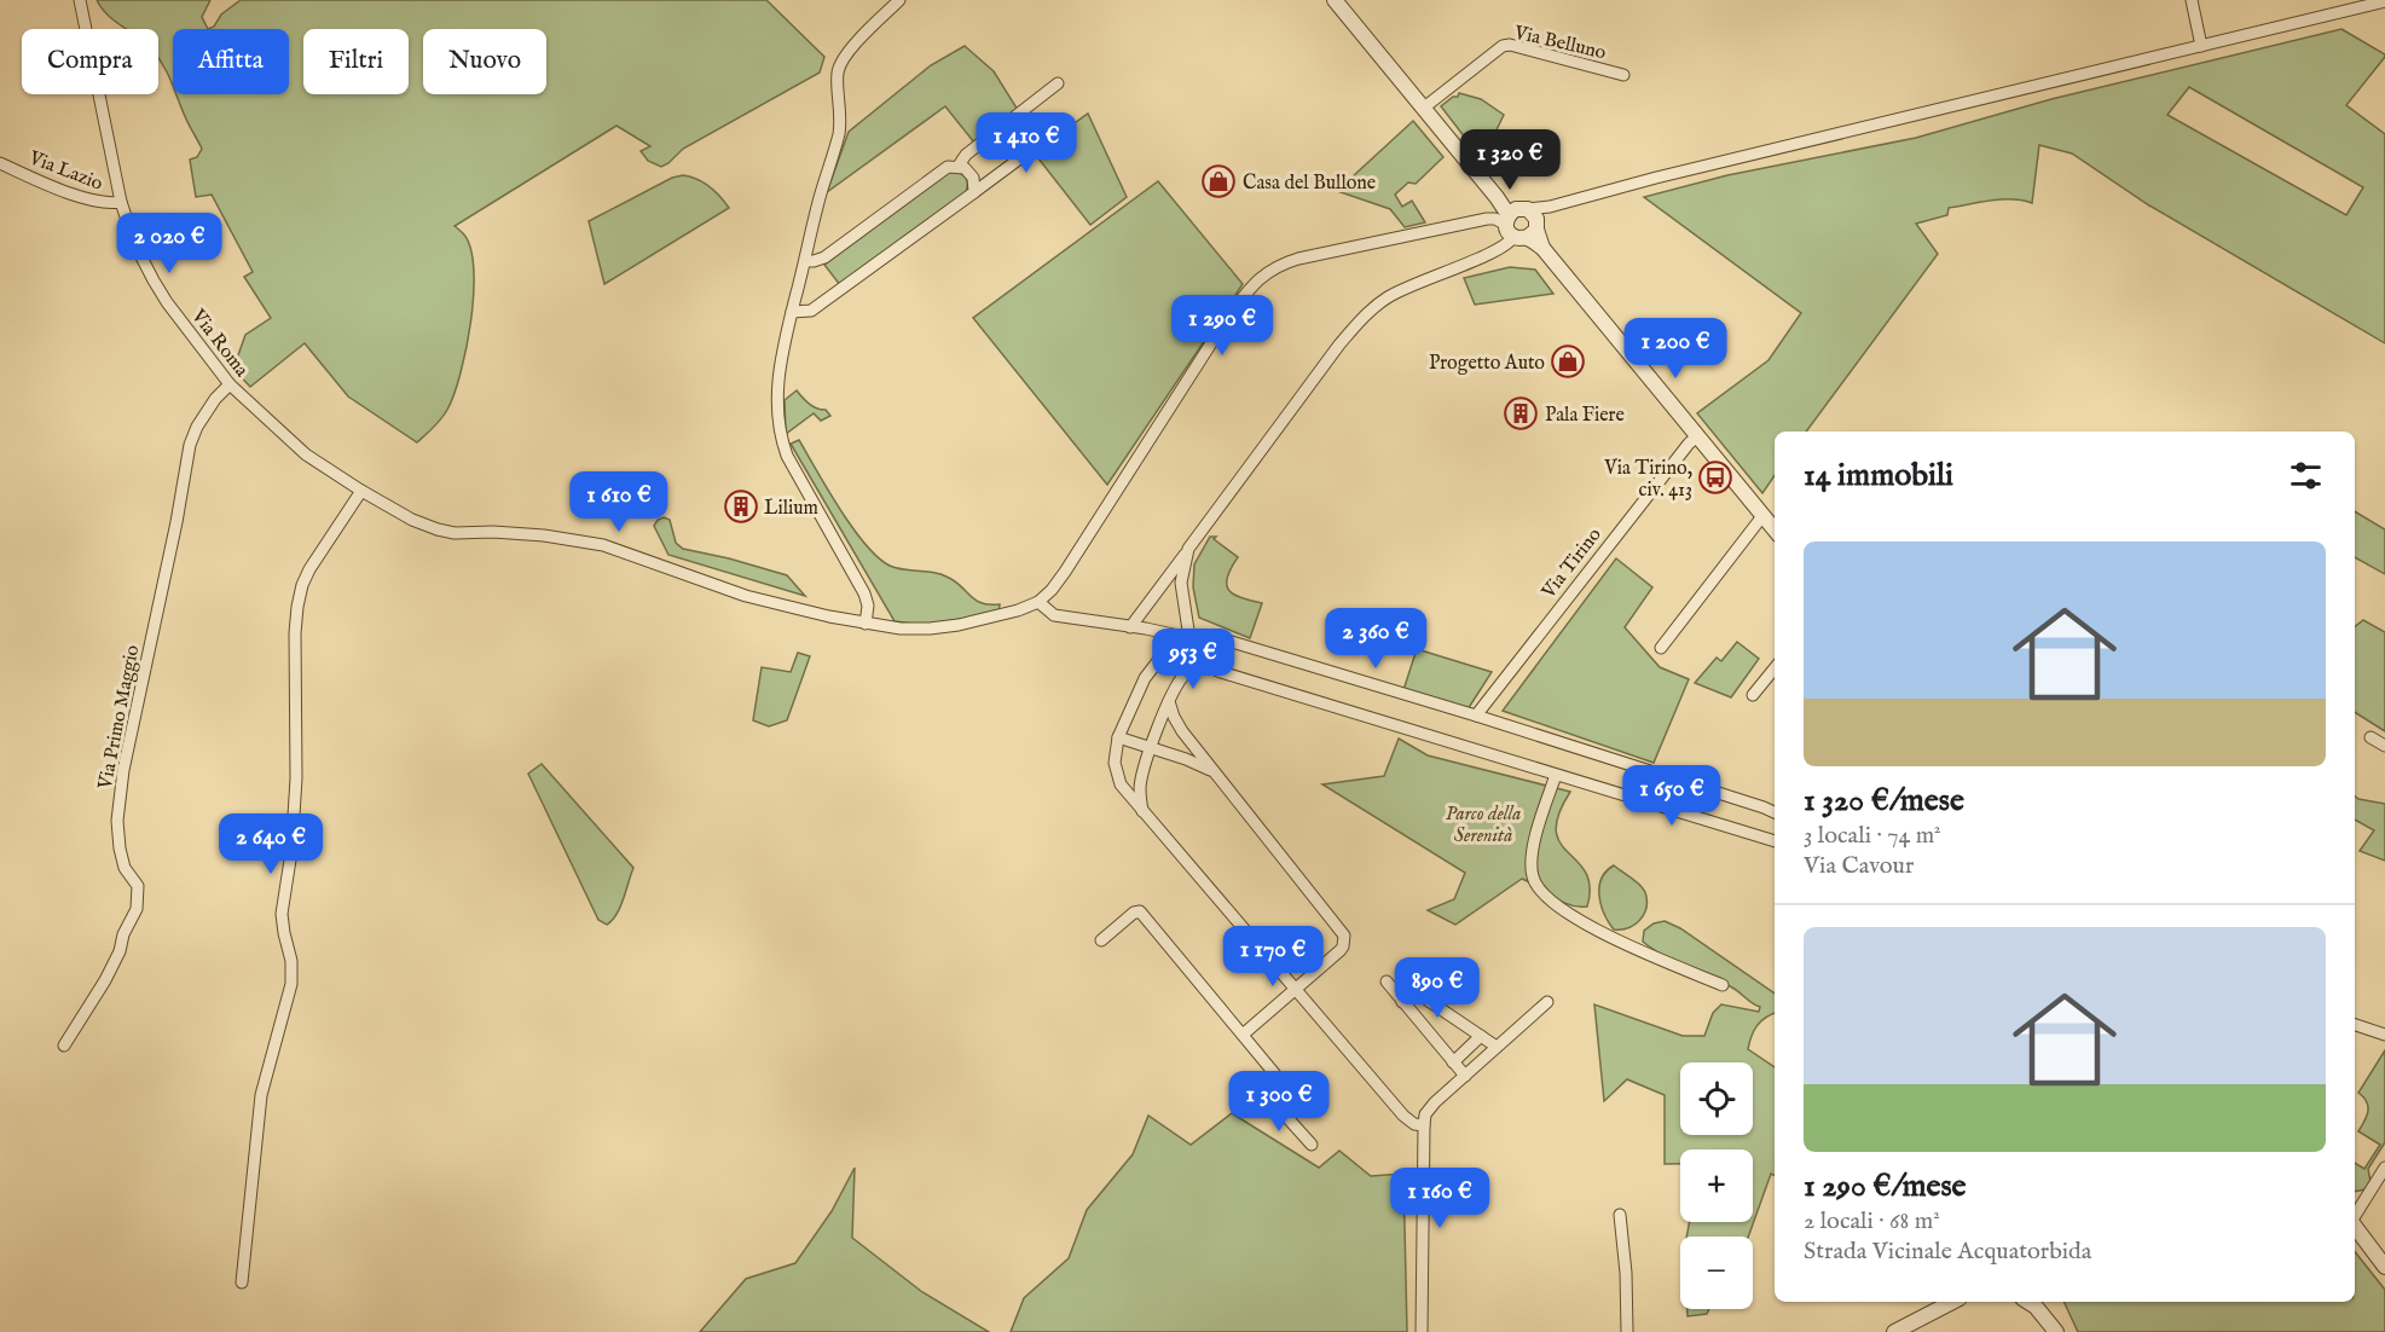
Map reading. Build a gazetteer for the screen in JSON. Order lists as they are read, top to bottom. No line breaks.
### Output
{"streets":{"street":["Via Belluno","Via Lazio","Via Roma","Via Tirino","Via Primo Maggio"]},"crossings":[["Via Lazio","Via Roma"],["Via Roma","Via Primo Maggio"]],"parks":["Parco della Serenità"],"places":{"shop":["Casa del Bullone","Progetto Auto"],"building":["Pala Fiere","Lilium"],"bus stop":["Via Tirino, civ. 413"]},"page":{"chip":["Compra","Affitta","Filtri","Nuovo"],"price":["1 410 €","1 320 €","2 020 €","1 290 €","1 200 €","1 610 €","2 360 €","953 €","1 650 €","2 640 €","1 170 €","890 €","1 300 €","1 160 €"],"heading":"14 immobili","list":[{"name":"1 320 €/mese","note":"3 locali · 74 m² · Via Cavour"},{"name":"1 290 €/mese","note":"2 locali · 68 m² · Strada Vicinale Acquatorbida"}],"map_buttons":["+","−"]}}
